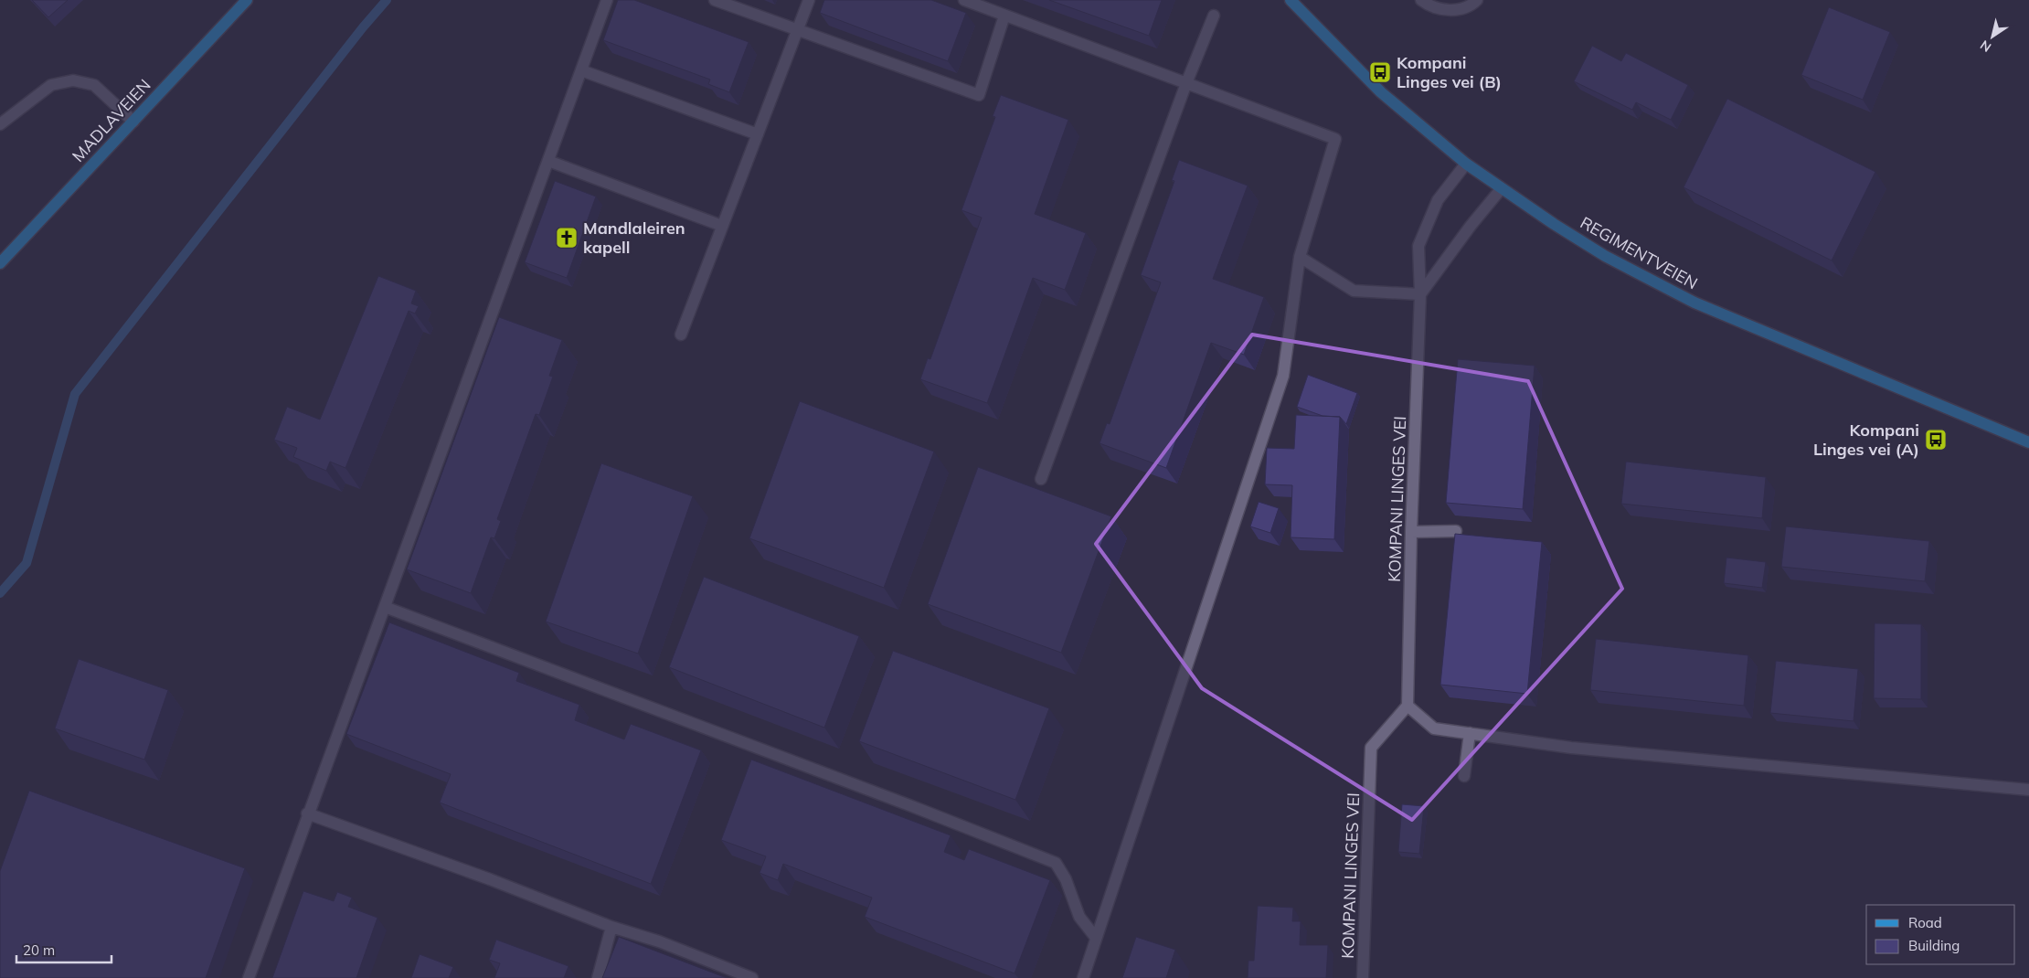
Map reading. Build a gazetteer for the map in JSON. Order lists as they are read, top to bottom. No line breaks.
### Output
{"streets":{"main road":["MADLAVEIEN","REGIMENTVEIEN"],"street":["KOMPANI LINGES VEI"]},"crossings":[["REGIMENTVEIEN","KOMPANI LINGES VEI"]],"places":{"bus stop":["Kompani Linges vei (B)","Kompani Linges vei (A)"],"church":["Mandlaleiren kapell"]},"legend":["Road","Building"],"scale_bar":"20 m","north":"bottom left"}
